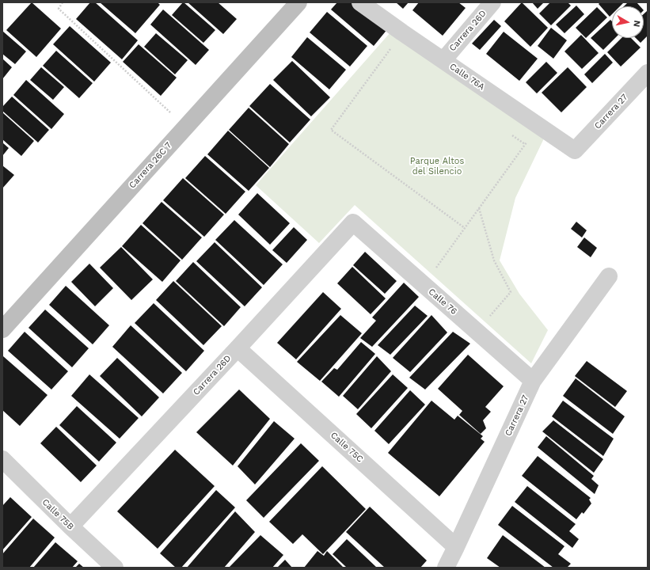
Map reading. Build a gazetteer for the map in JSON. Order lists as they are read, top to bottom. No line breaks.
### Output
{"streets":{"street":["Carrera 26D","Calle 76A","Carrera 27","Carrera 26C 7","Calle 76","Calle 75C","Calle 75B"]},"crossings":[["Carrera 26D","Calle 76A"],["Carrera 26D","Calle 76"],["Carrera 26D","Calle 75C"],["Carrera 26D","Calle 75B"],["Calle 76A","Carrera 27"],["Carrera 27","Calle 76"],["Carrera 27","Calle 75C"]],"parks":["Parque Altos del Silencio"],"north":"right"}
